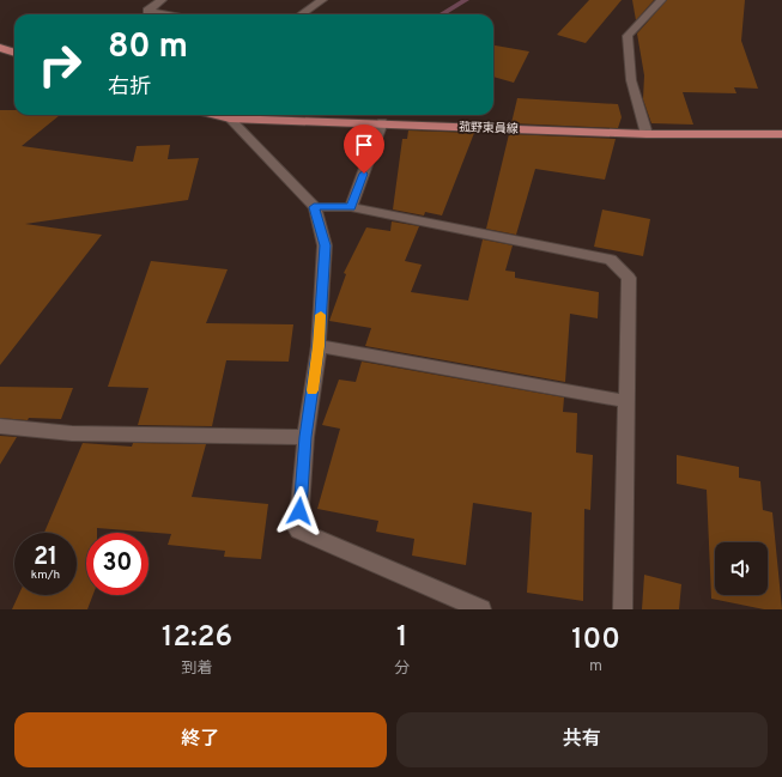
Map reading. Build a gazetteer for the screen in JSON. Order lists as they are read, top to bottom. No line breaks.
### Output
{"streets":{"main road":["菰野東員線"]},"page":{"turn":["80 m","右折"],"speed":"21 km/h","limit":"30","eta":["12:26","到着","1","分","100","m"],"buttons":["終了","共有"]}}
